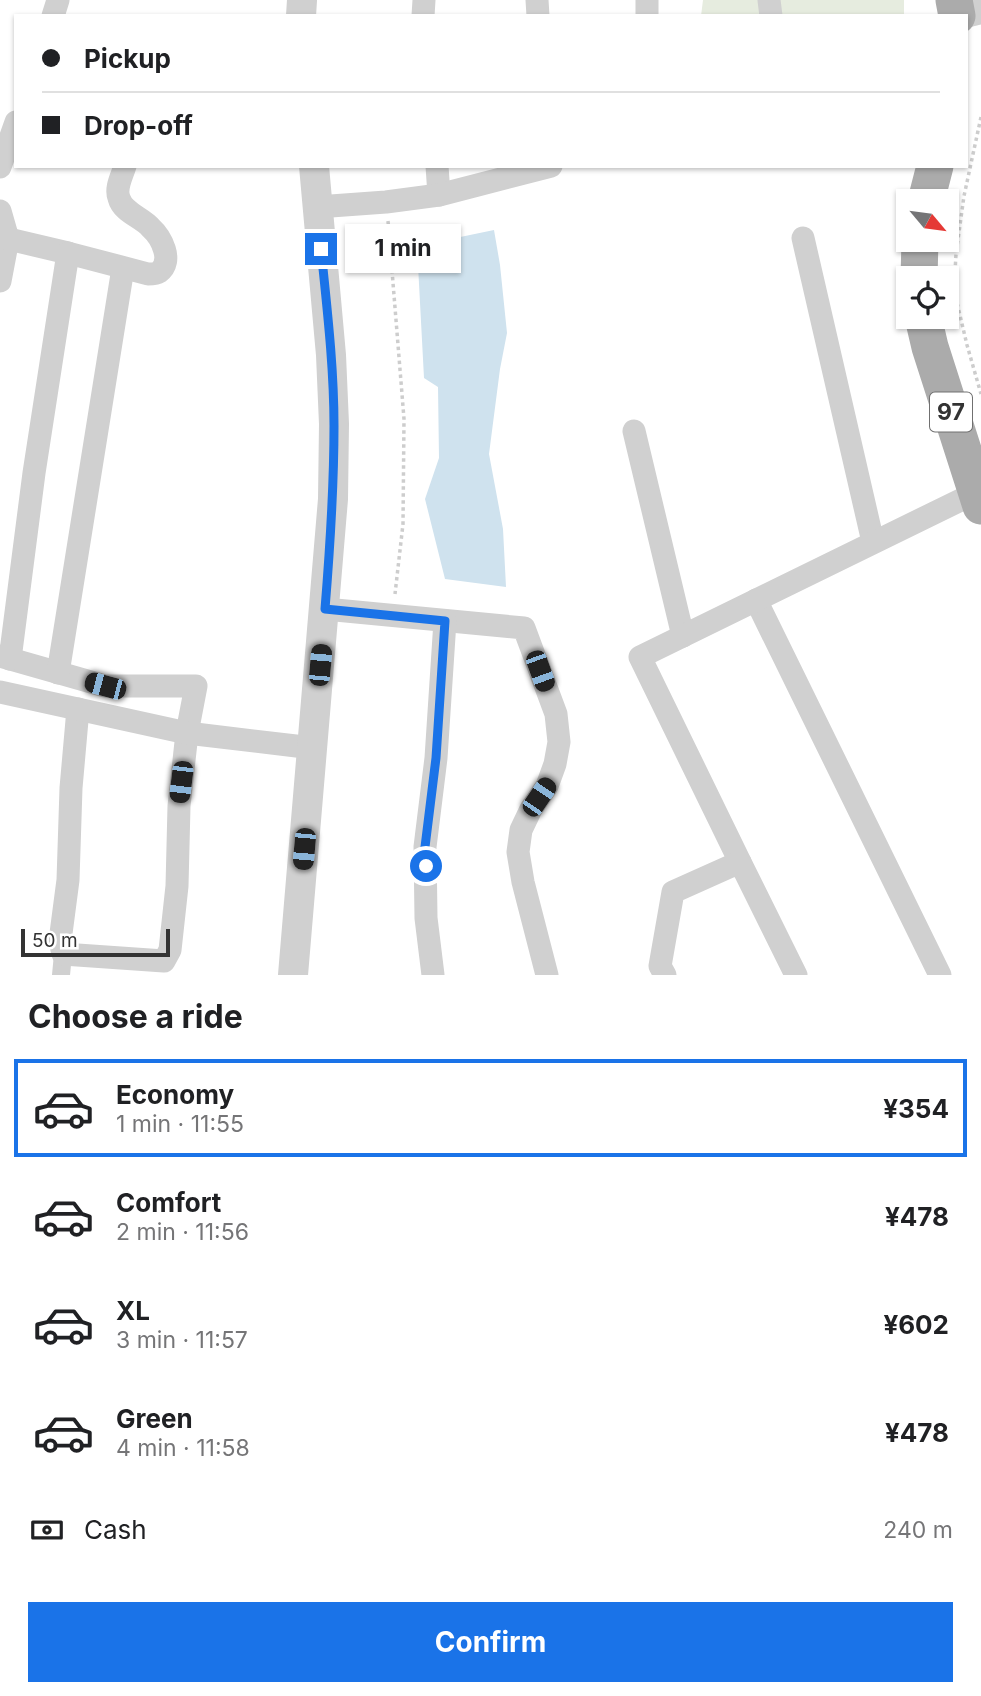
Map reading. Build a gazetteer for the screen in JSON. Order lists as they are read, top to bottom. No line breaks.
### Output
{"streets":{"main road":["97"]},"scale_bar":"50 m","north":"bottom right","page":{"banner":["Pickup","Drop-off"],"bubble":"1 min","scale":"50 m","heading":"Choose a ride","list":[{"name":"Economy","note":"1 min · 11:55","value":"¥354"},{"name":"Comfort","note":"2 min · 11:56","value":"¥478"},{"name":"XL","note":"3 min · 11:57","value":"¥602"},{"name":"Green","note":"4 min · 11:58","value":"¥478"}],"pay":["Cash","240 m"],"buttons":"Confirm"}}
